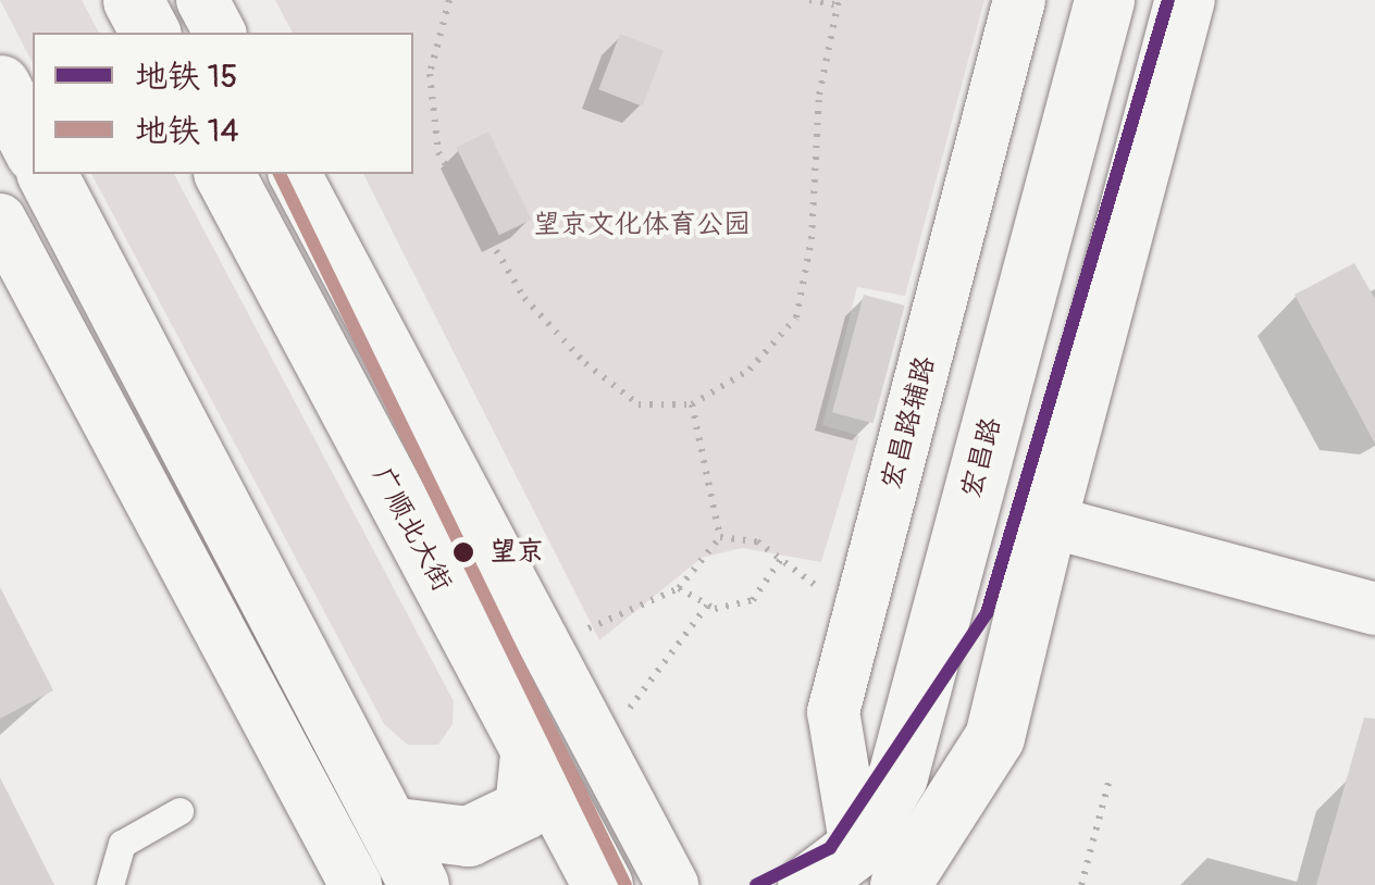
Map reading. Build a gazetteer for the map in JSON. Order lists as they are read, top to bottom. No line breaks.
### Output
{"streets":{"main road":["宏昌路","广顺北大街"],"street":["宏昌路辅路"]},"crossings":[["宏昌路辅路","宏昌路"]],"parks":["望京文化体育公园"],"places":["望京"],"lines":["metro line 15","metro line 14"],"legend":["地铁 15","地铁 14"]}
